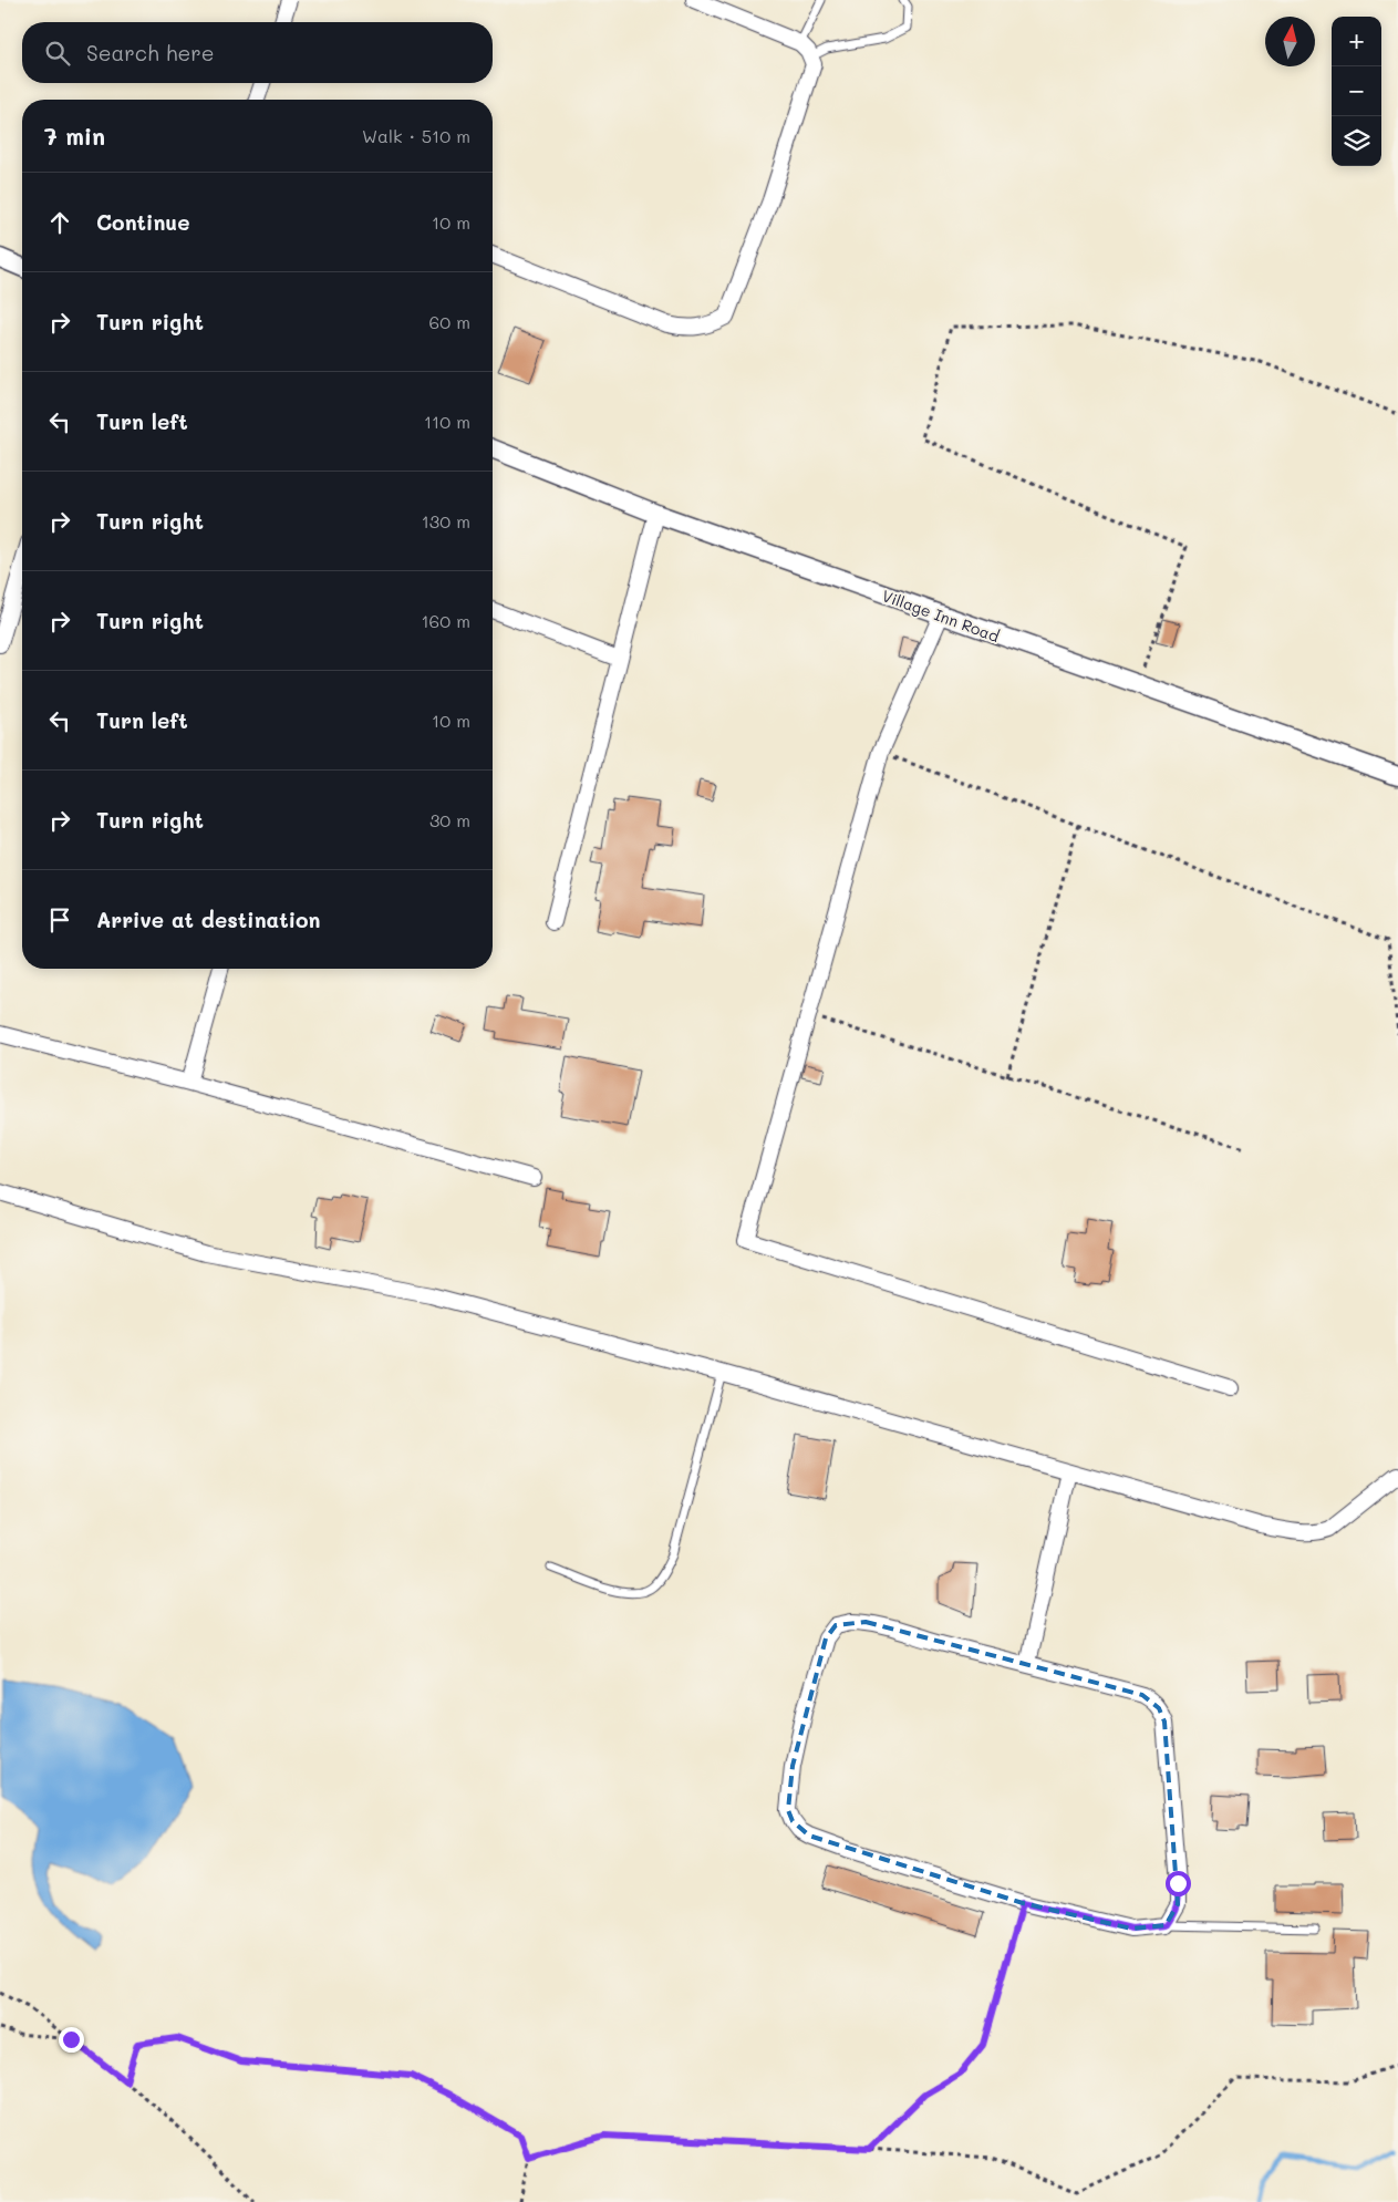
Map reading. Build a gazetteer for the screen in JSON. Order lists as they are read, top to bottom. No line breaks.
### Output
{"streets":{"street":["Village Inn Road"]},"north":"top","page":{"map_buttons":["+","−"],"search":"Search here","heading":["7 min","Walk · 510 m"],"list":[["Continue","10 m"],["Turn right","60 m"],["Turn left","110 m"],["Turn right","130 m"],["Turn right","160 m"],["Turn left","10 m"],["Turn right","30 m"],"Arrive at destination"]}}
